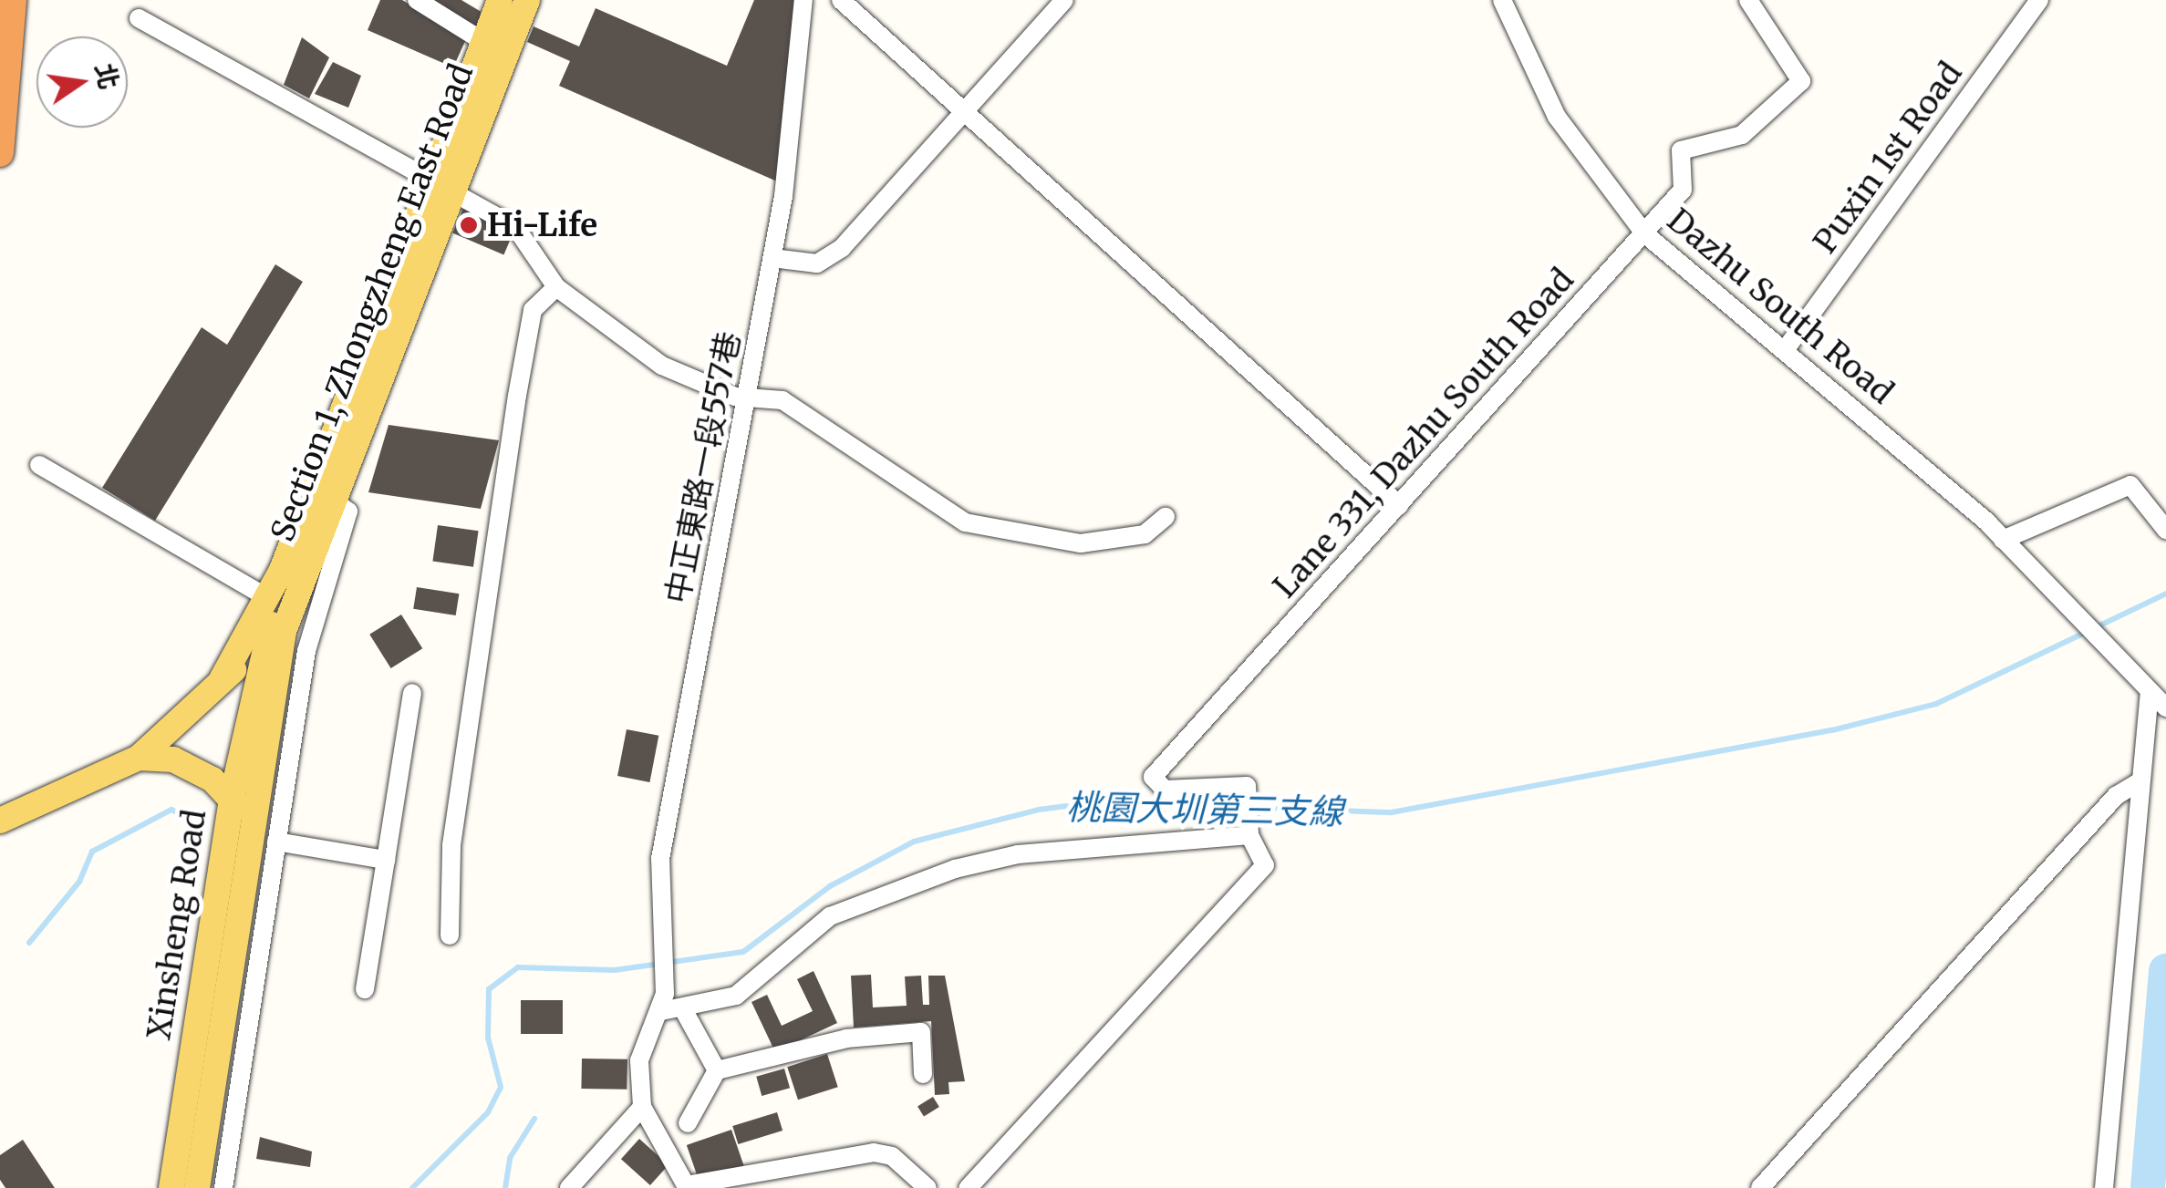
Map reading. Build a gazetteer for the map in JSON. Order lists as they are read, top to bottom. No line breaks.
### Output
{"streets":{"main road":["Section 1, Zhongzheng East Road","Xinsheng Road"],"street":["Puxin 1st Road","Dazhu South Road","Lane 331, Dazhu South Road","中正東路一段557巷"]},"crossings":[["Puxin 1st Road","Dazhu South Road"],["Section 1, Zhongzheng East Road","Xinsheng Road"],["Dazhu South Road","Lane 331, Dazhu South Road"]],"water":["桃園大圳第三支線"],"places":["Hi-Life"],"north":"right"}
